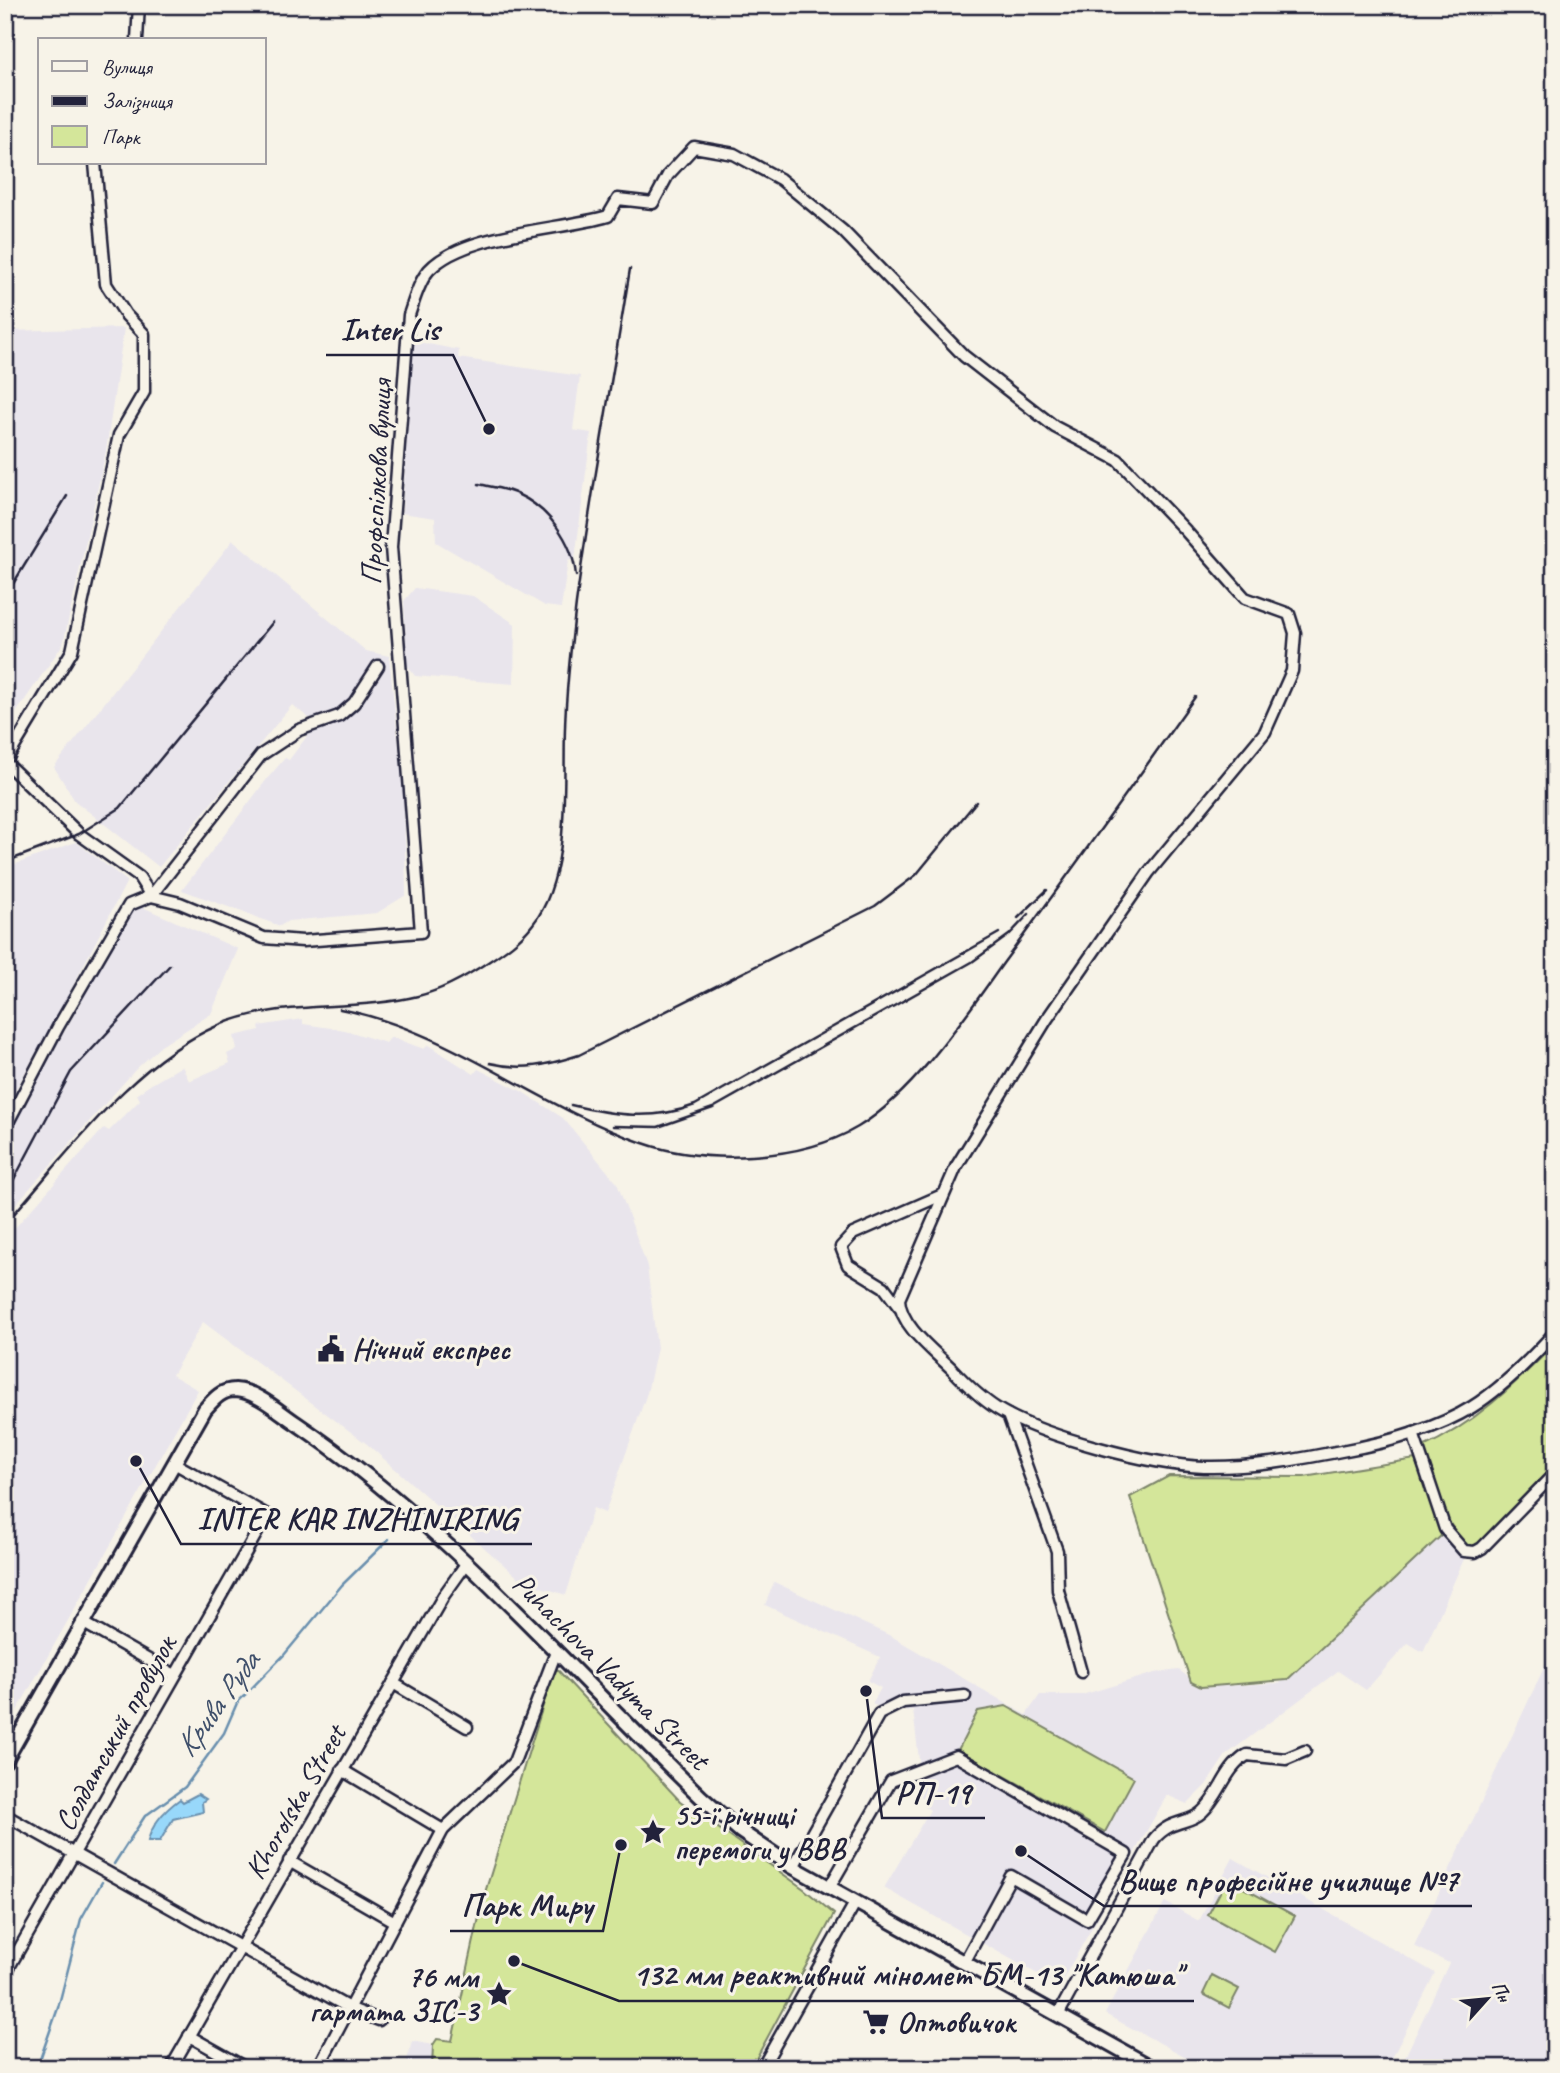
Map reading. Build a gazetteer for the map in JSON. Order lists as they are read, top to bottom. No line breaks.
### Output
{"streets":{"street":["Профспілкова вулиця","Puhachova Vadyma Street","Солдатський провулок","Khorolska Street"]},"crossings":[["Puhachova Vadyma Street","Солдатський провулок"],["Puhachova Vadyma Street","Khorolska Street"]],"water":["Крива Руда"],"places":{"other":["Inter Lis","INTER KAR INZHINIRING","РП-19","Парк Миру","Вище професійне училище №7","132 мм реактивний міномет БМ-13 \"Катюша\""],"public building":["Нічний експрес"],"place":["55-ї річниці перемоги у ВВВ","76 мм гармата ЗІС-3"],"supermarket":["Оптовичок"]},"legend":["Вулиця","Залізниця","Парк"],"north":"top right"}
